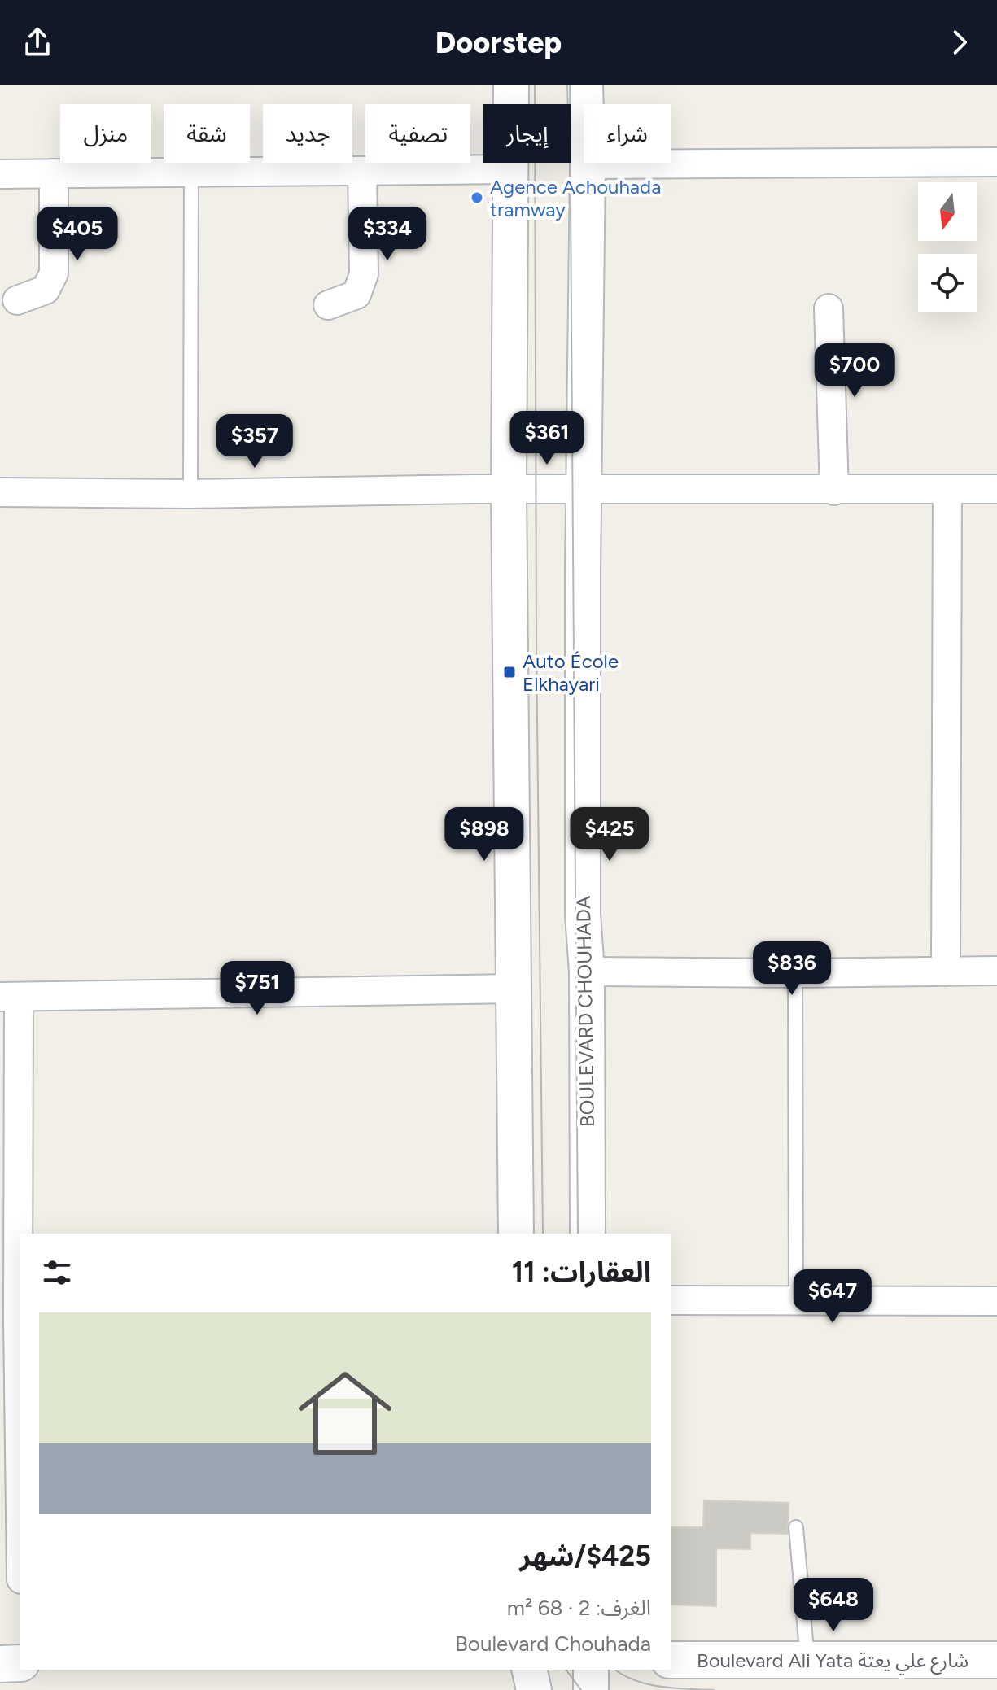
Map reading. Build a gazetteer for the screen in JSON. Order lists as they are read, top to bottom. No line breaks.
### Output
{"streets":{"main road":["Boulevard Ali Yata شارع علي يعتة"],"street":["BOULEVARD CHOUHADA"]},"places":{"other":["Agence Achouhada tramway"],"transit":["Auto École Elkhayari"]},"north":"bottom","page":{"header":"Doorstep","chip":["شراء","إيجار","تصفية","جديد","شقة","منزل"],"price":["$405","$334","$700","$361","$357","$898","$425","$836","$751","$647","$648"],"heading":"العقارات: 11","list":[{"name":"$425/شهر","note":"الغرف: 2 · 68 m² · Boulevard Chouhada"}]}}
